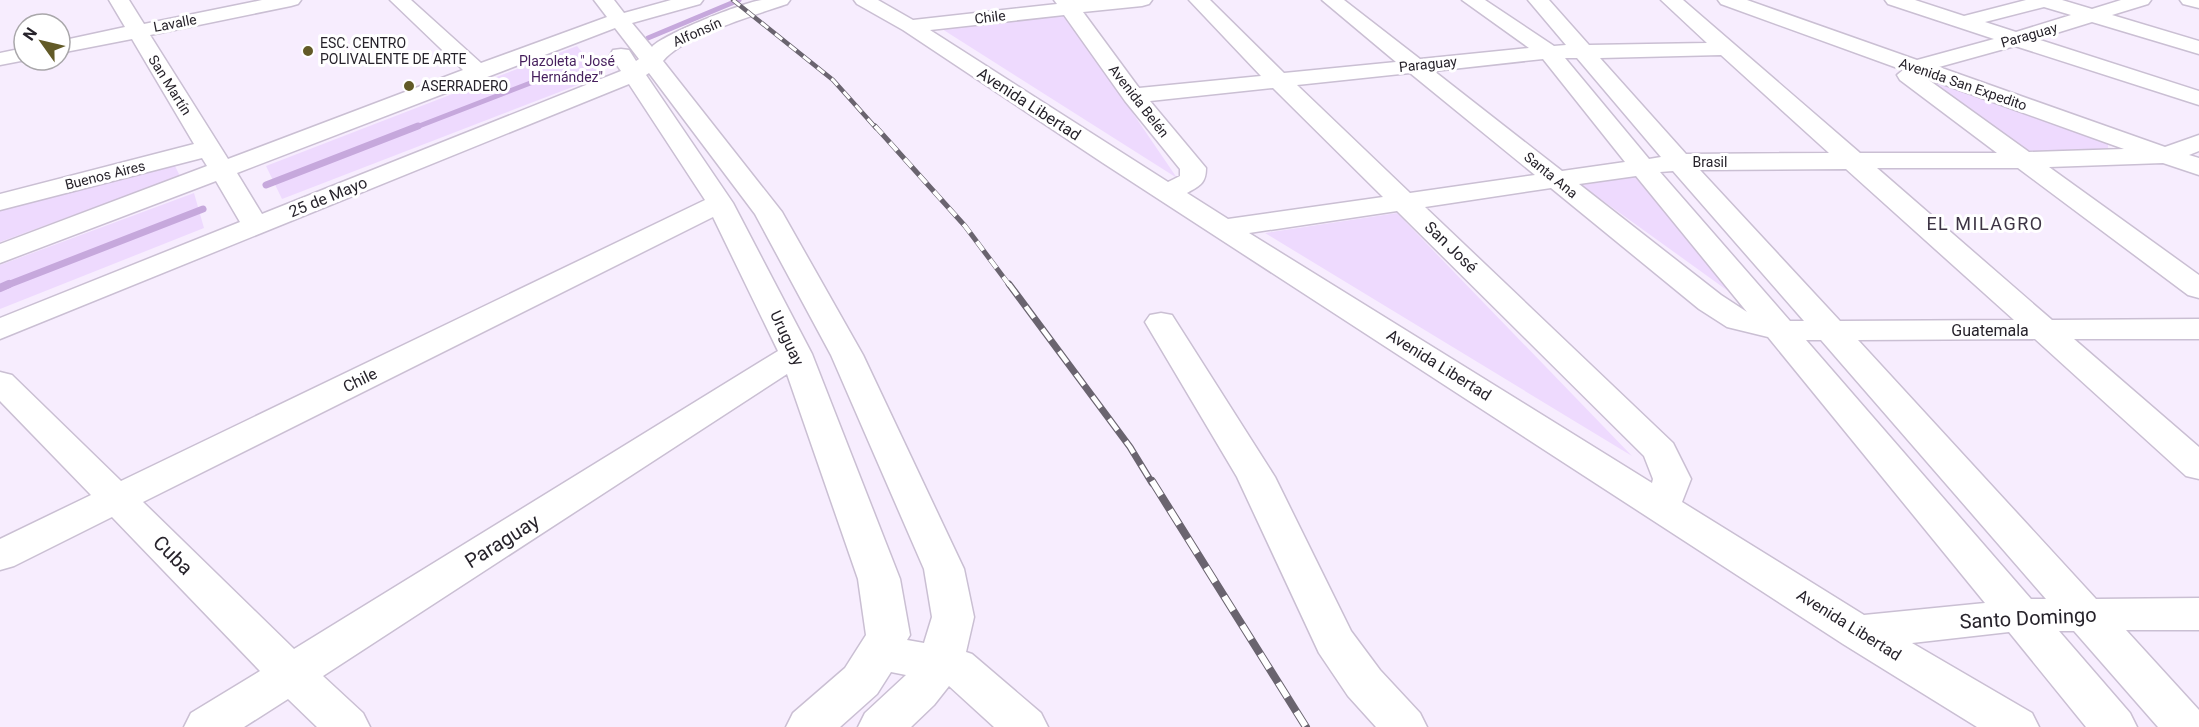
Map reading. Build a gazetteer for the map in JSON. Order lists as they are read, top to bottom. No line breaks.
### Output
{"streets":{"street":["Chile","Lavalle","Alfonsín","Paraguay","Avenida San Expedito","San Martín","Avenida Belén","Avenida Libertad","Brasil","Buenos Aires","Santa Ana","25 de Mayo","San José","Guatemala","Uruguay","Cuba","Santo Domingo"]},"crossings":[["Chile","Avenida Belén"],["Chile","Avenida Libertad"],["Chile","Uruguay"],["Chile","Cuba"],["Lavalle","San Martín"],["Alfonsín","25 de Mayo"],["Alfonsín","Uruguay"],["Paraguay","Avenida San Expedito"],["Paraguay","Avenida Belén"],["Paraguay","Santa Ana"],["Paraguay","San José"],["Paraguay","Uruguay"],["Paraguay","Cuba"],["Avenida San Expedito","Brasil"],["San Martín","Buenos Aires"],["San Martín","25 de Mayo"],["Avenida Belén","Avenida Libertad"],["Avenida Libertad","Brasil"],["Avenida Libertad","San José"],["Avenida Libertad","Santo Domingo"],["Brasil","Santa Ana"],["Brasil","San José"],["Buenos Aires","25 de Mayo"],["Santa Ana","Guatemala"],["25 de Mayo","Uruguay"]],"districts":["EL MILAGRO"],"parks":["Plazoleta \"José Hernández\""],"places":["ESC. CENTRO POLIVALENTE DE ARTE","ASERRADERO"],"north":"top left"}
